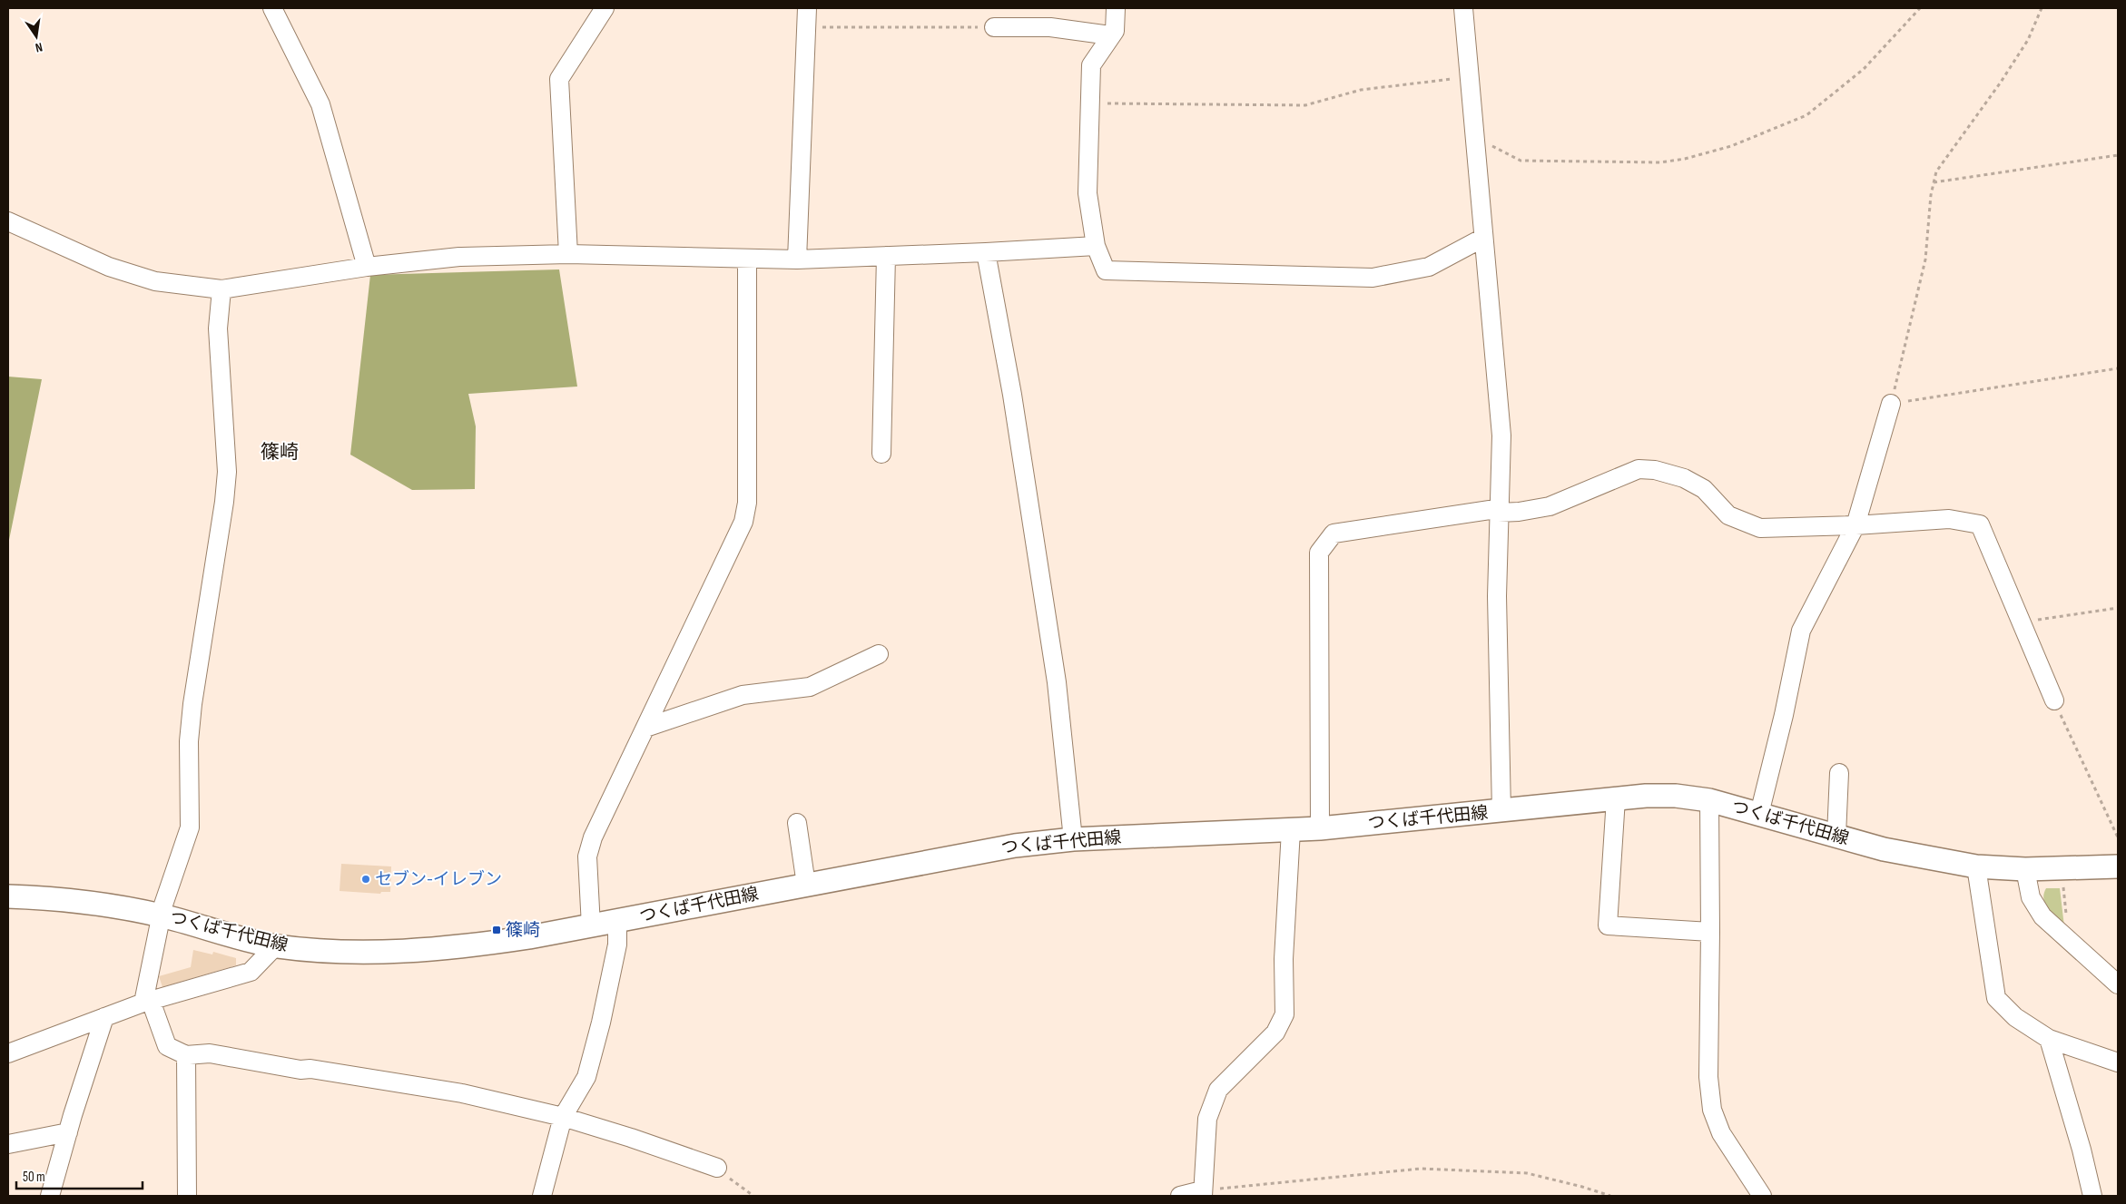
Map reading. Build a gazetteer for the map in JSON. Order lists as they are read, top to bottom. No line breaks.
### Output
{"streets":{"main road":["つくば千代田線"]},"districts":["篠崎"],"places":{"other":["セブン-イレブン"],"transit":["篠崎"]},"scale_bar":"50 m","north":"bottom"}
